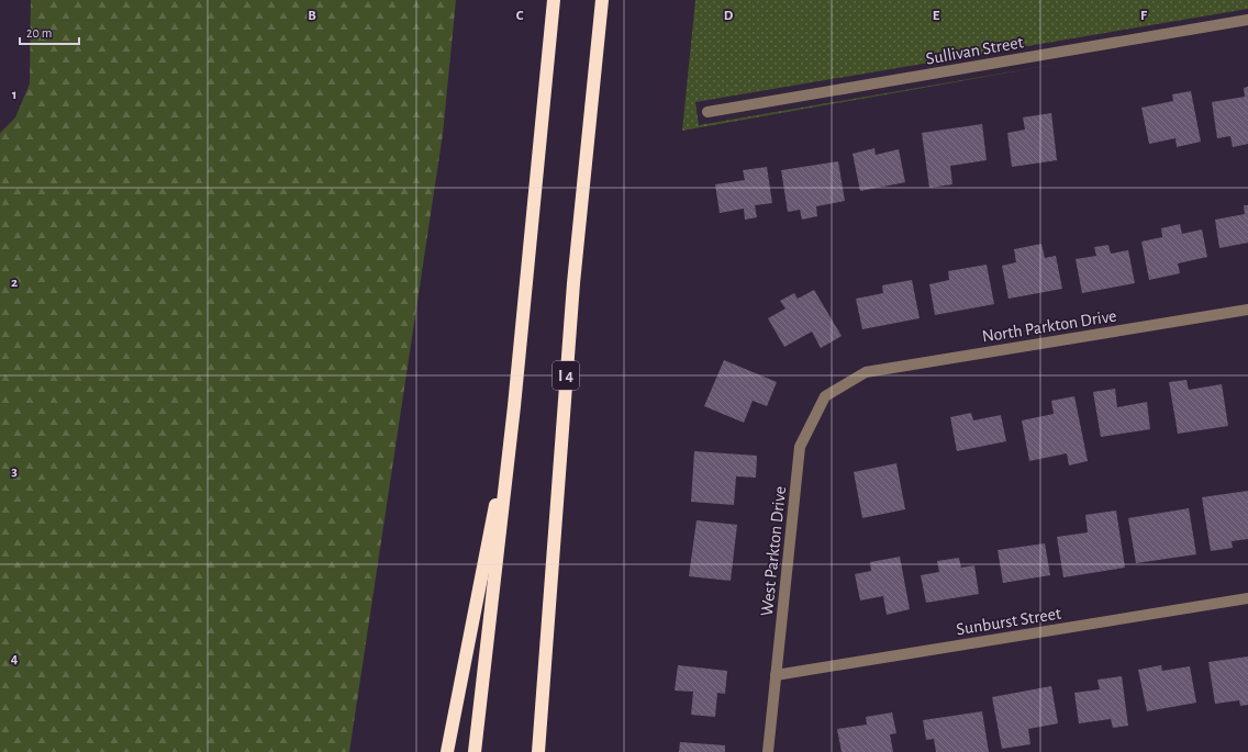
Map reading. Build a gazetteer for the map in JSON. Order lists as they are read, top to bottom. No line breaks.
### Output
{"streets":{"highway":["I 4"],"street":["Sullivan Street","North Parkton Drive","West Parkton Drive","Sunburst Street"]},"crossings":[["North Parkton Drive","West Parkton Drive"],["West Parkton Drive","Sunburst Street"]],"scale_bar":"20 m","grid":{"columns":["B","C","D","E","F"],"rows":["1","2","3","4"]}}
